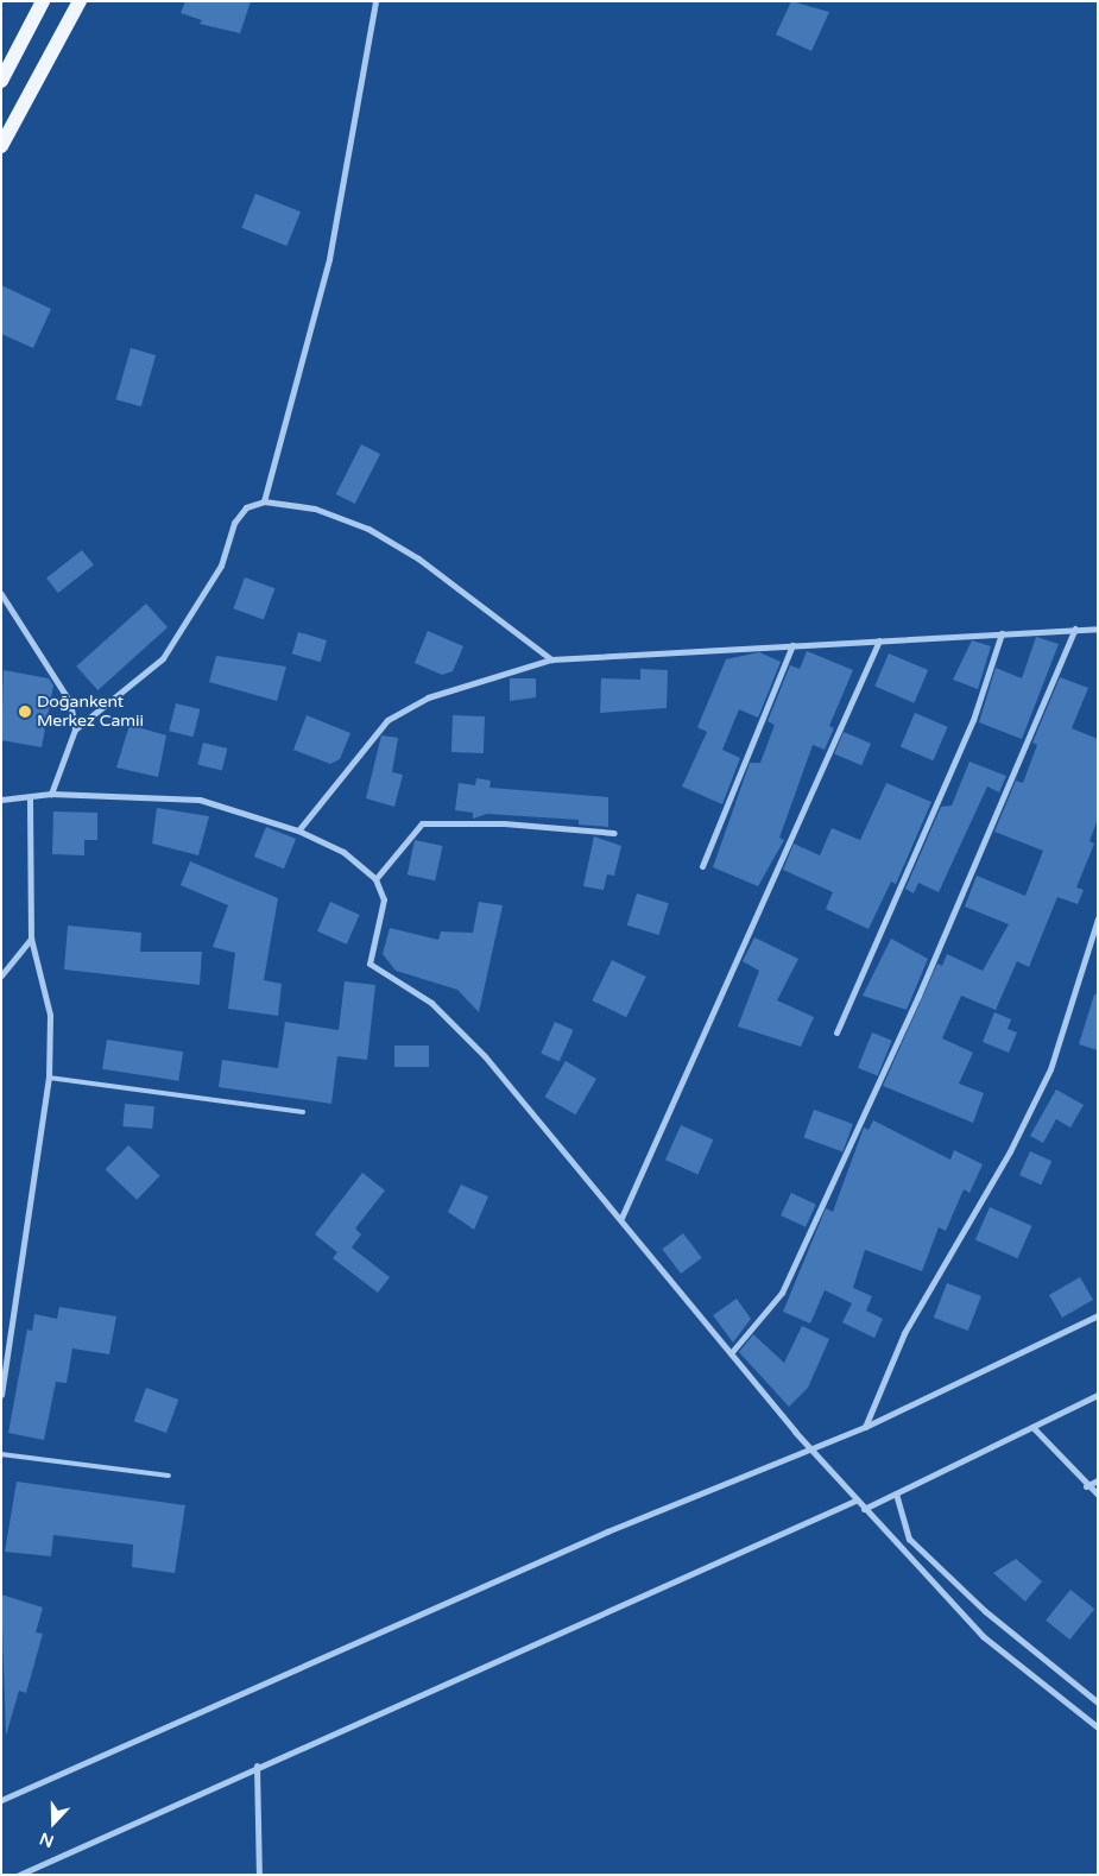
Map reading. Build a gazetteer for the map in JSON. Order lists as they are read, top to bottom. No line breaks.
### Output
{"places":["Doğankent Merkez Camii"],"north":"bottom"}
